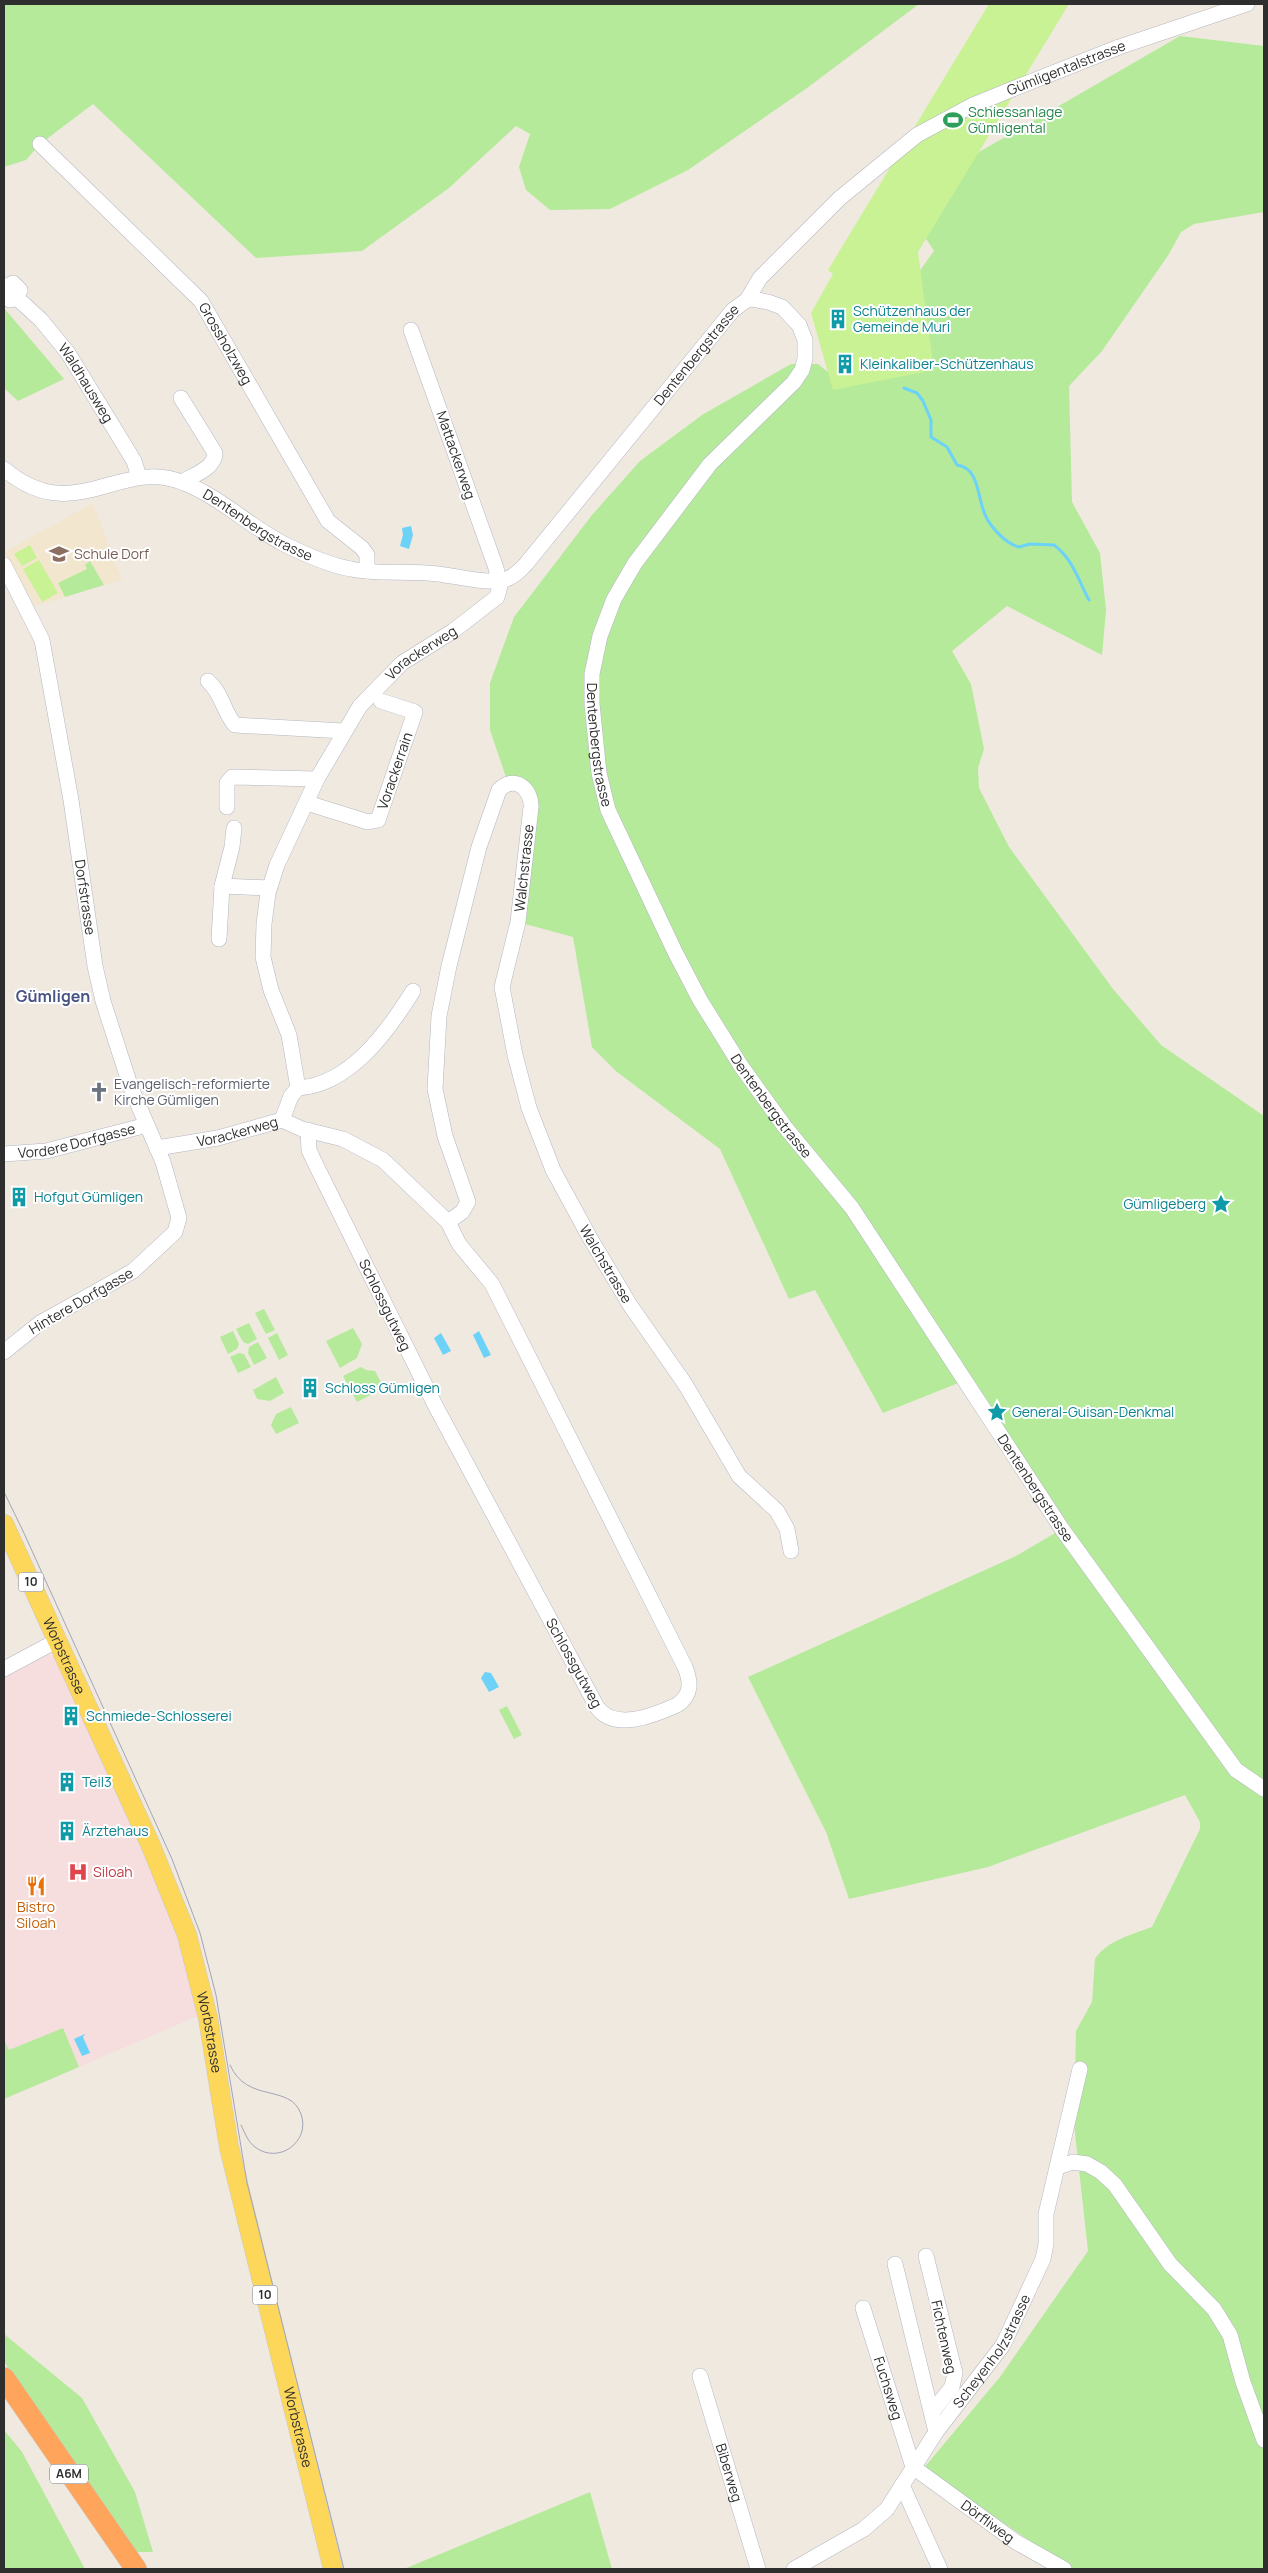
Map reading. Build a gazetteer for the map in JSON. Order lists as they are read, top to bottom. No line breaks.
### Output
{"streets":{"highway":["A6M"],"main road":["10","Worbstrasse"],"street":["Gümligentalstrasse","Grossholzweg","Dentenbergstrasse","Waldhausweg","Mattackerweg","Vorackerweg","Vorackerrain","Walchstrasse","Dorfstrasse","Vordere Dorfgasse","Hintere Dorfgasse","Schlossgutweg","Fichtenweg","Scheyenholzstrasse","Fuchsweg","Biberweg","Dörfliweg"]},"crossings":[["Gümligentalstrasse","Dentenbergstrasse"],["Grossholzweg","Dentenbergstrasse"],["Dentenbergstrasse","Waldhausweg"],["Dentenbergstrasse","Mattackerweg"],["Dentenbergstrasse","Vorackerweg"],["Mattackerweg","Vorackerweg"],["Vorackerweg","Vorackerrain"],["Vorackerweg","Dorfstrasse"],["Walchstrasse","Schlossgutweg"],["Dorfstrasse","Vordere Dorfgasse"],["Dorfstrasse","Hintere Dorfgasse"],["Fichtenweg","Scheyenholzstrasse"],["Scheyenholzstrasse","Fuchsweg"],["Scheyenholzstrasse","Dörfliweg"],["Fuchsweg","Dörfliweg"]],"districts":["Gümligen"],"places":{"sports":["Schiessanlage Gümligental"],"building":["Schützenhaus der Gemeinde Muri","Kleinkaliber-Schützenhaus","Hofgut Gümligen","Schloss Gümligen","Schmiede-Schlosserei","Teil3","Ärztehaus"],"school or university":["Schule Dorf"],"church":["Evangelisch-reformierte Kirche Gümligen"],"place":["Gümligeberg","General-Guisan-Denkmal"],"hospital":["Siloah"],"restaurant":["Bistro Siloah"]}}
